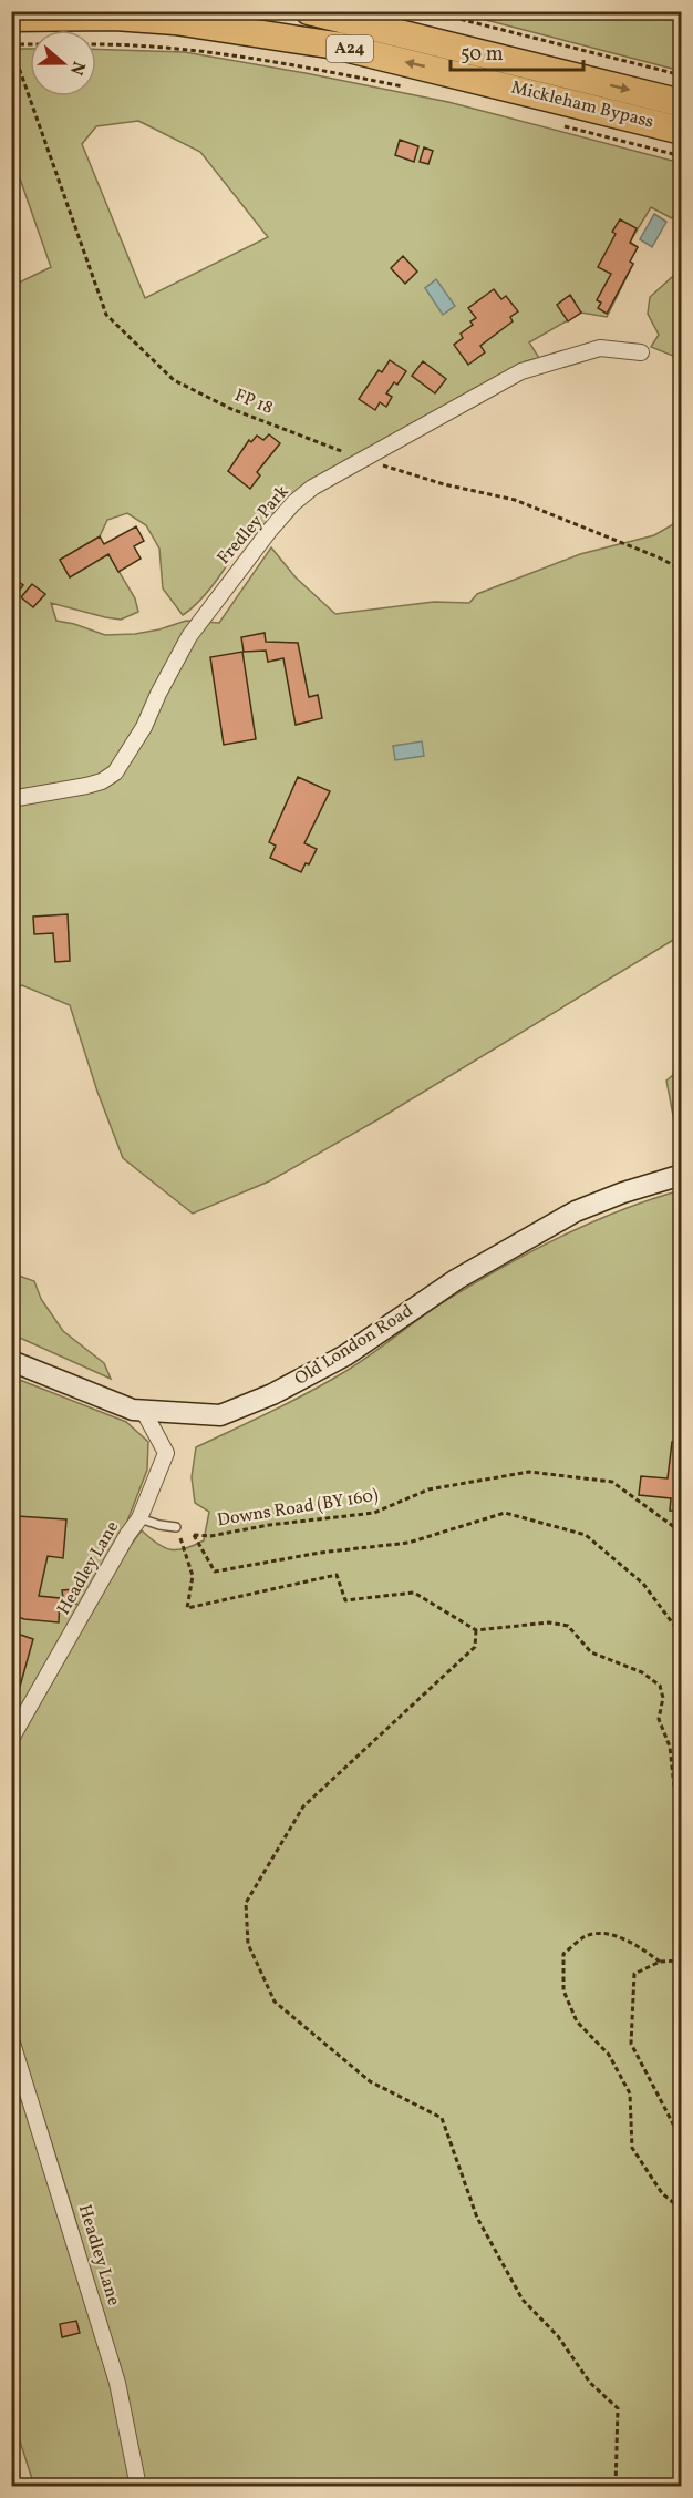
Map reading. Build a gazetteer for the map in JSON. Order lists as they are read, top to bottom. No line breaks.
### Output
{"streets":{"highway":["A24","Mickleham Bypass"],"main road":["Old London Road"],"street":["Fredley Park","Headley Lane"],"path":["FP 18","Downs Road (BY 160)"]},"crossings":[["FP 18","Fredley Park"],["Old London Road","Headley Lane"]],"scale_bar":"50 m","north":"right"}
